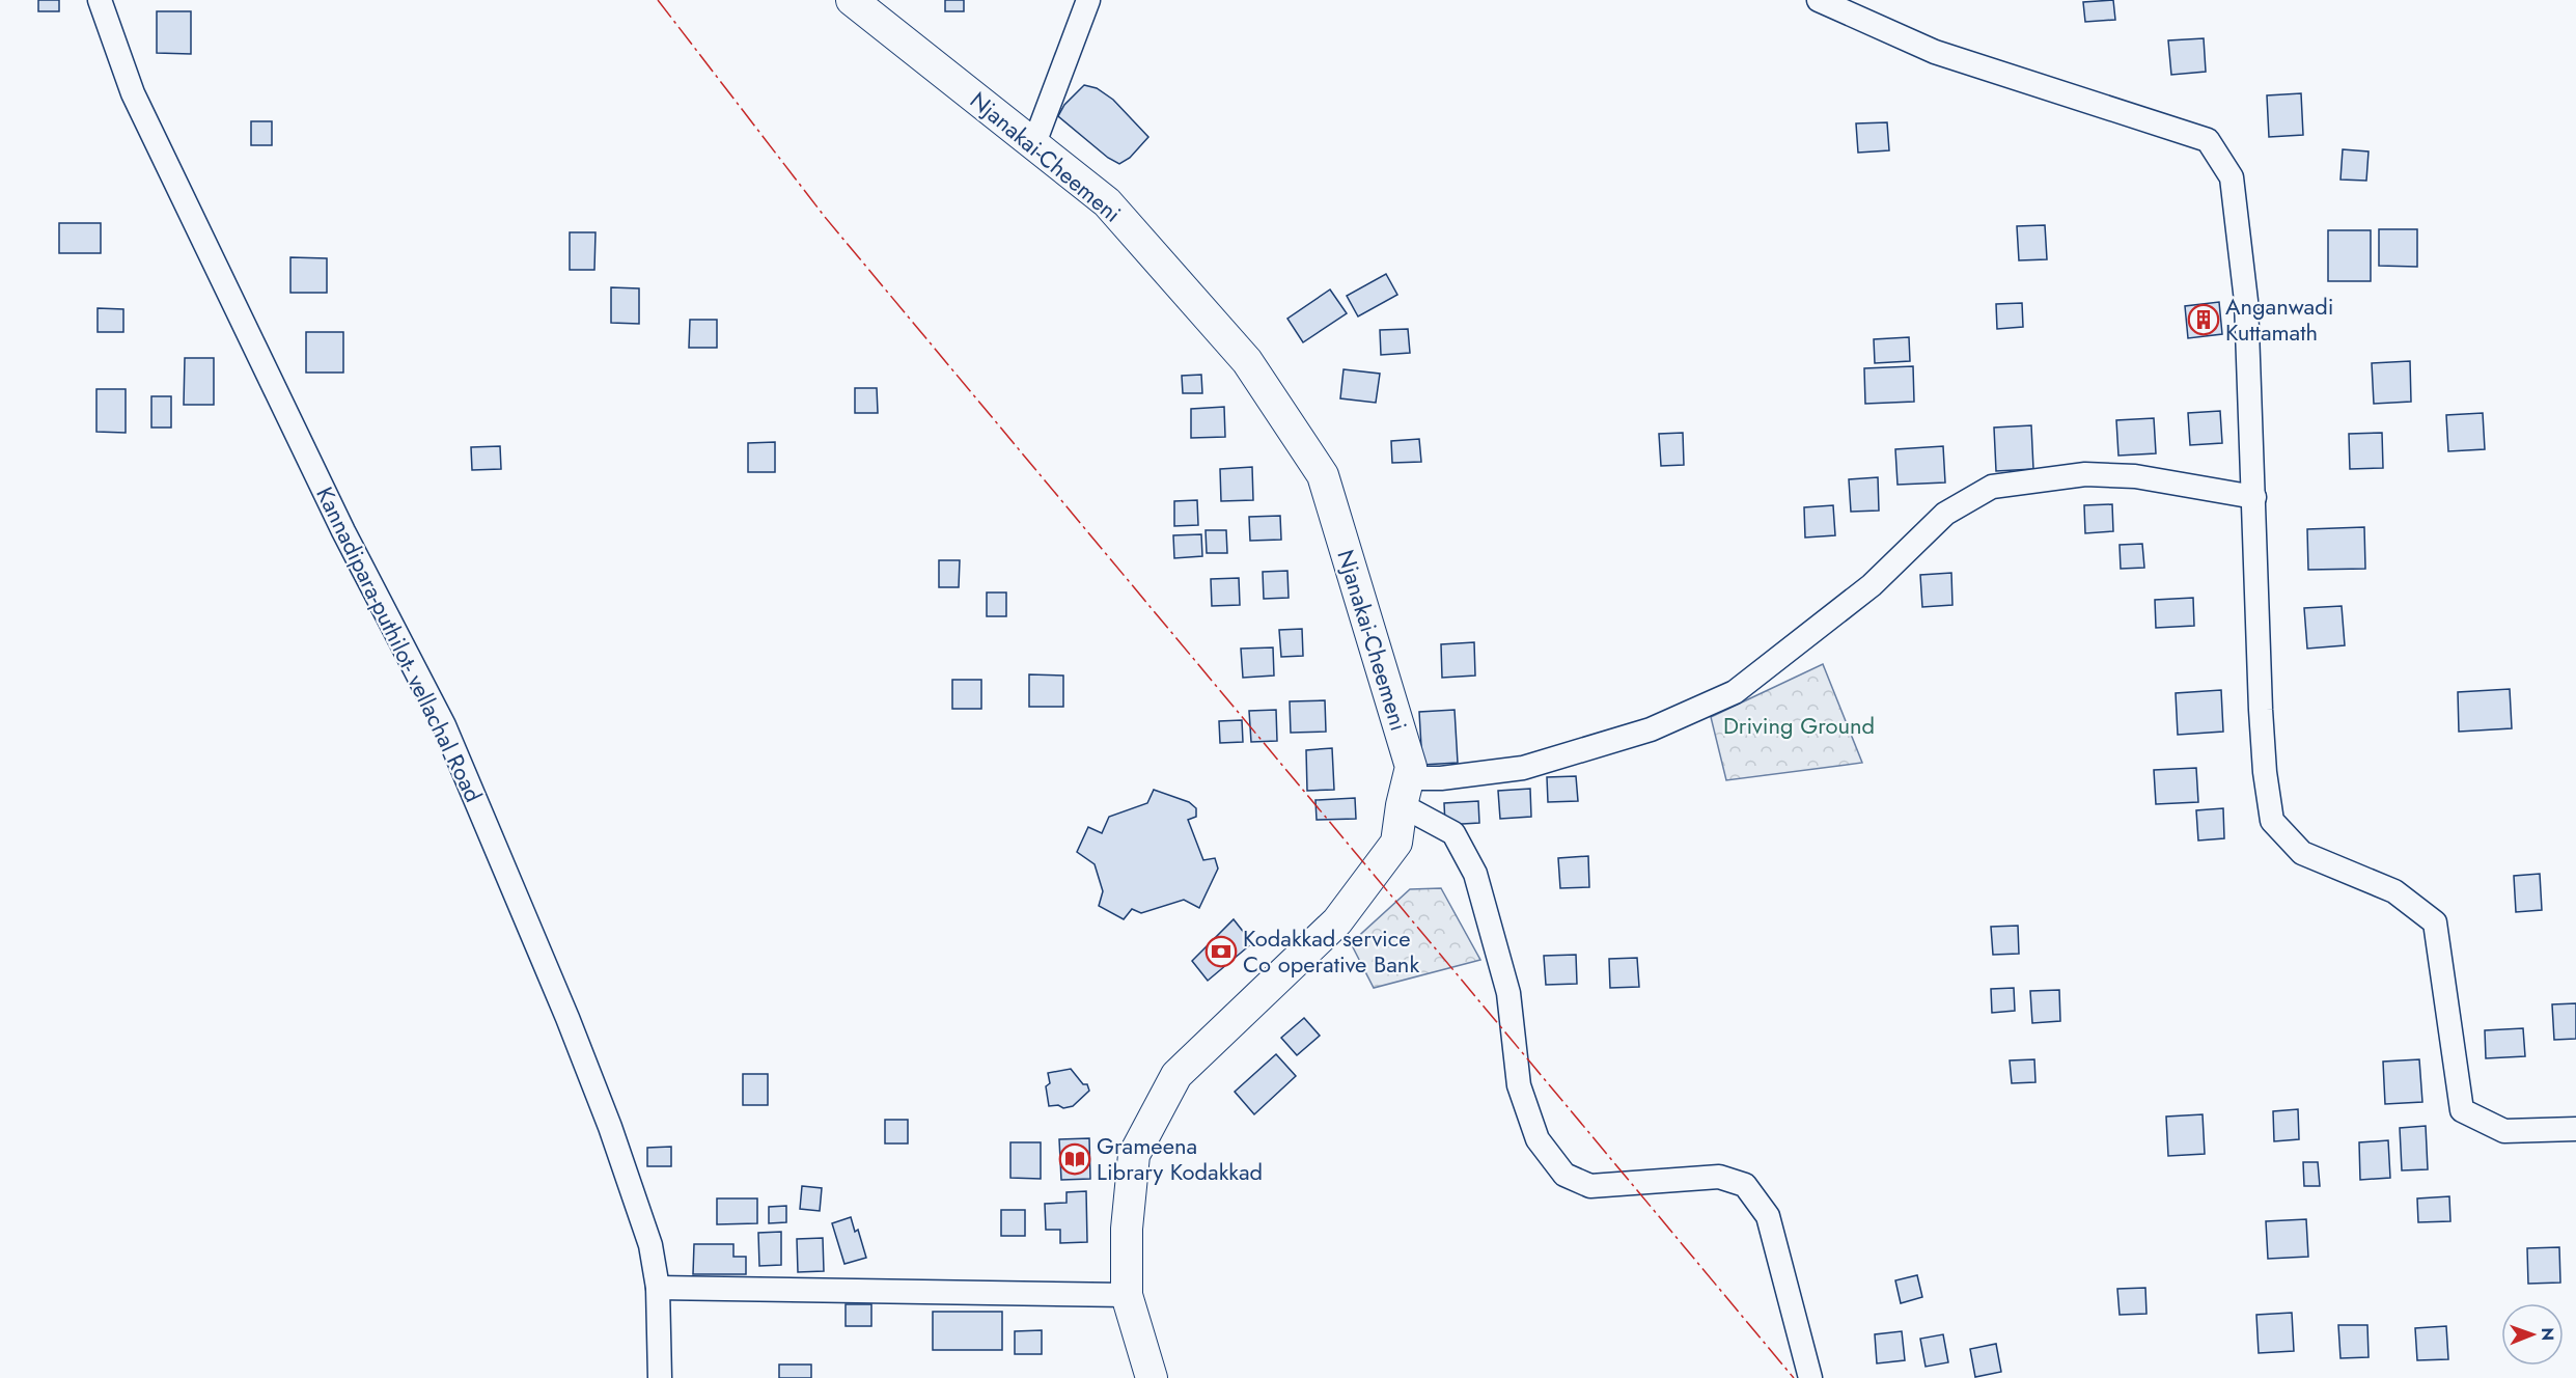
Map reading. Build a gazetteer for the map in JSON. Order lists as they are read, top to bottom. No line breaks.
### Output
{"streets":{"main road":["Njanakai-Cheemeni"],"street":["Kannadipara-puthilot- vellachal Road"]},"parks":["Driving Ground"],"places":{"building":["Anganwadi Kuttamath"],"bank":["Kodakkad service Co operative Bank"],"library":["Grameena Library Kodakkad"]},"north":"right"}
